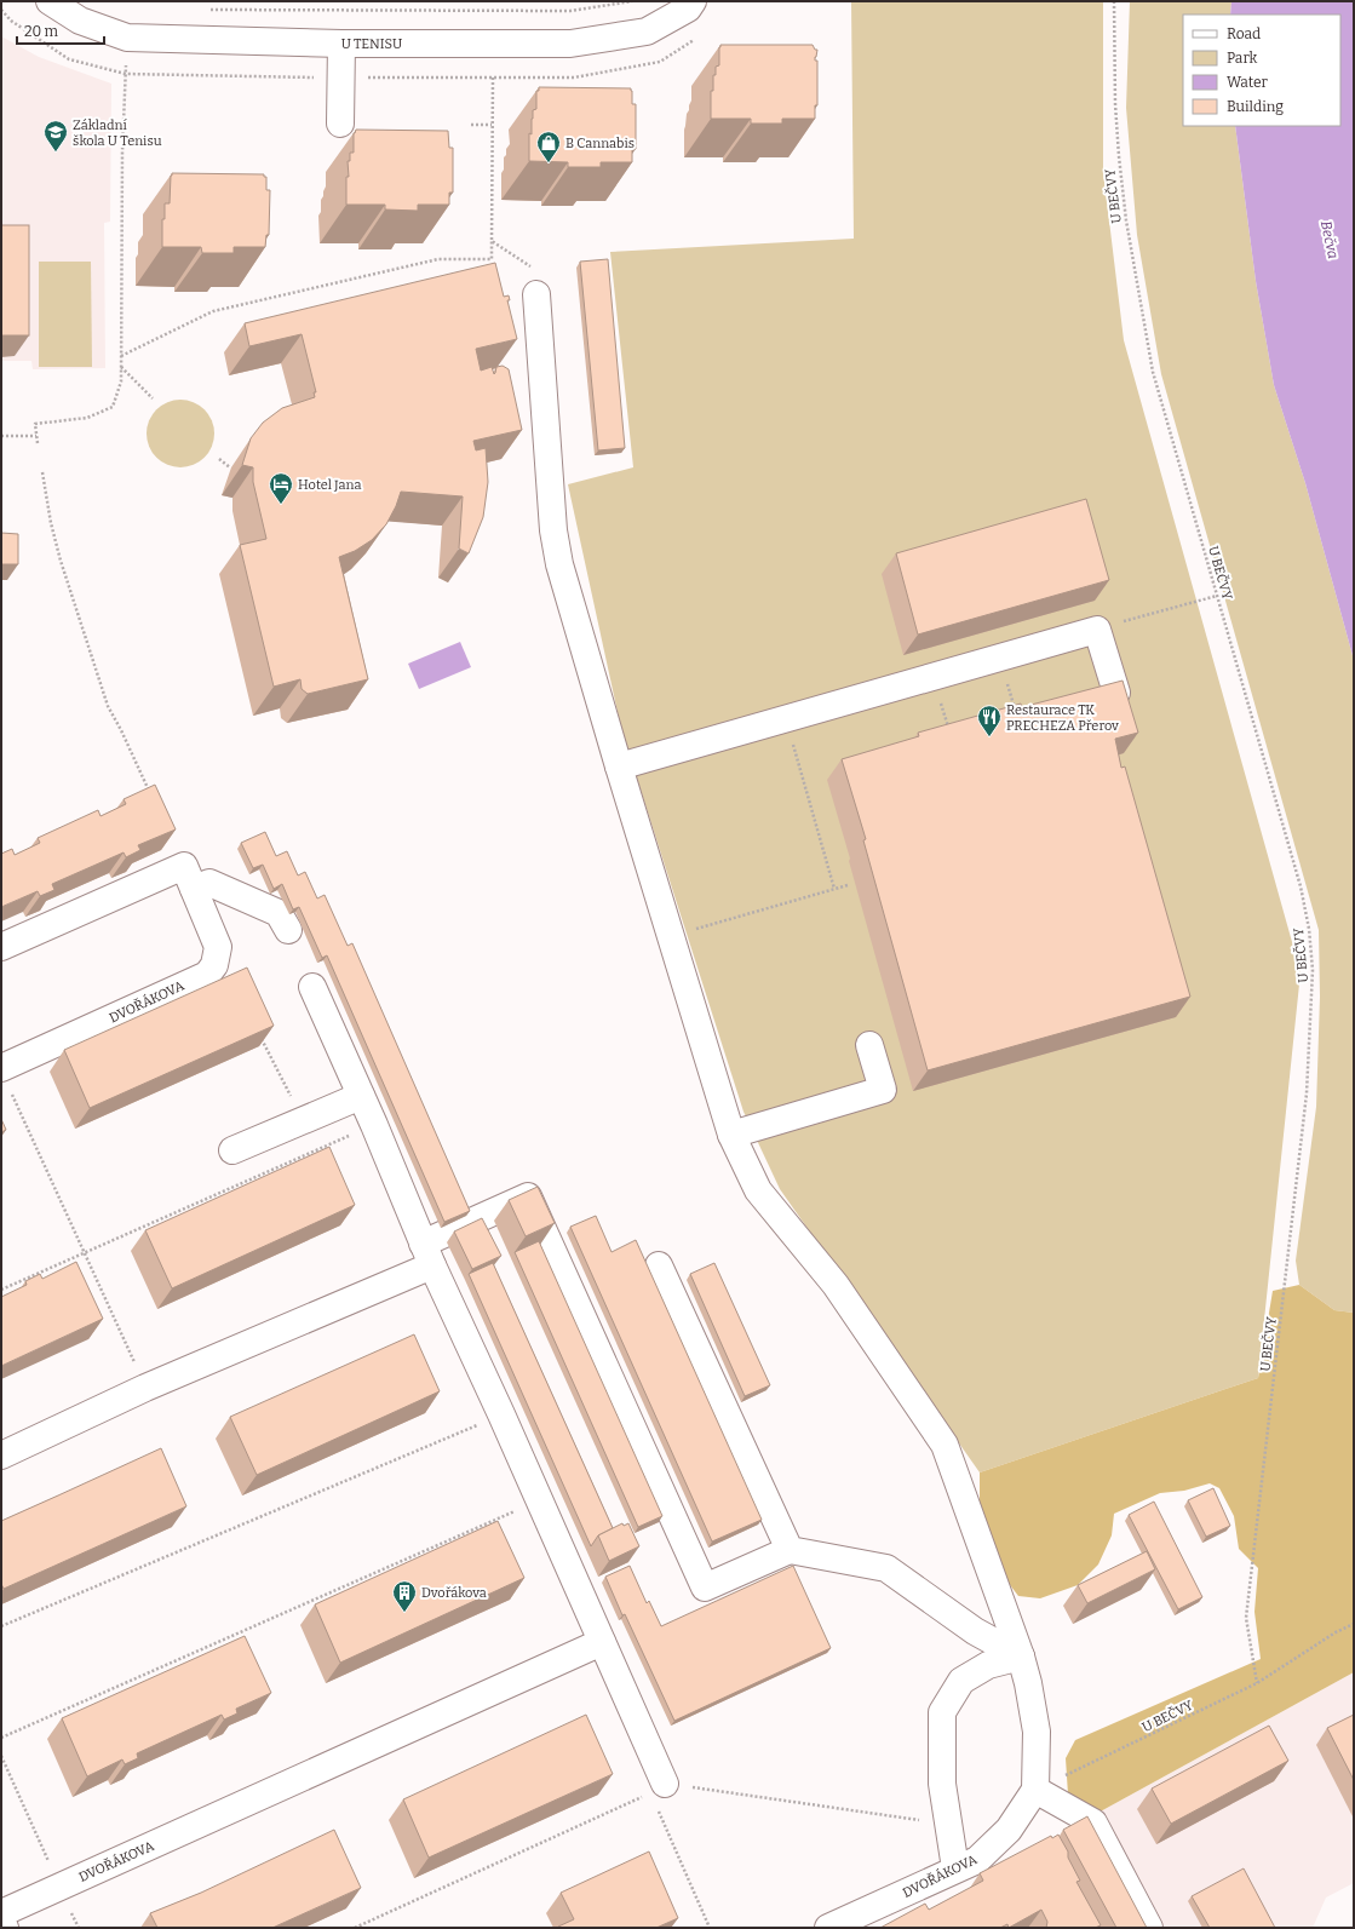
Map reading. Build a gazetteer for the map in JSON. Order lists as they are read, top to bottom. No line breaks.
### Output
{"streets":{"street":["U TENISU","DVOŘÁKOVA"],"path":["U BEČVY"]},"crossings":[["U BEČVY","DVOŘÁKOVA"]],"water":["Bečva"],"places":{"school or university":["Základní škola U Tenisu"],"shop":["B Cannabis"],"hotel":["Hotel Jana"],"restaurant":["Restaurace TK PRECHEZA Přerov"],"building":["Dvořákova"]},"legend":["Road","Park","Water","Building"],"scale_bar":"20 m"}
